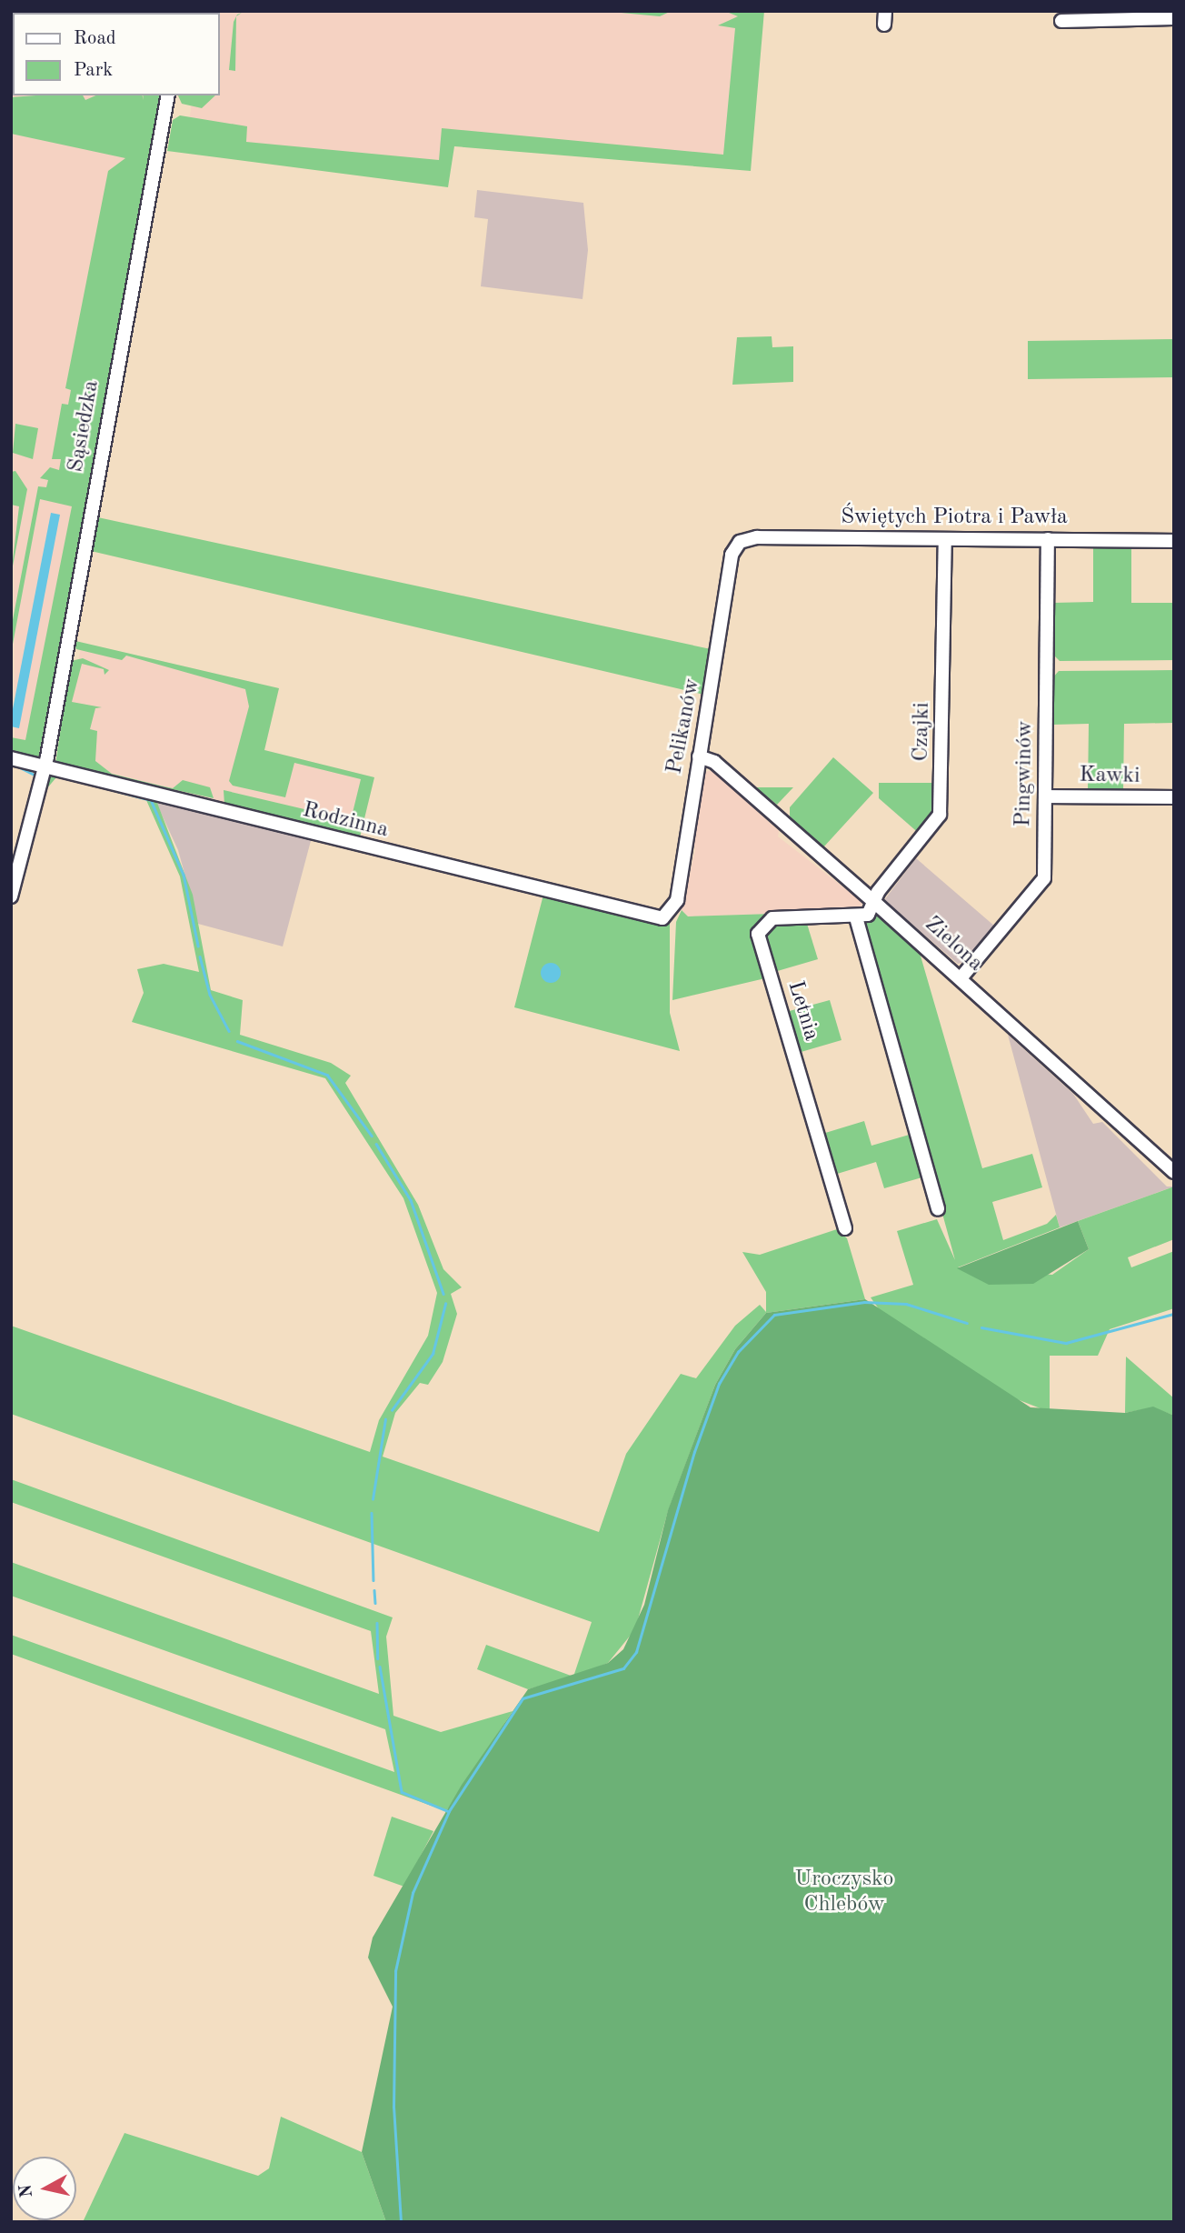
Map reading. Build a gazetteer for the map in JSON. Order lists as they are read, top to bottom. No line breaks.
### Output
{"streets":{"street":["Sąsiedzka","Świętych Piotra i Pawła","Pelikanów","Czajki","Pingwinów","Kawki","Rodzinna","Zielona","Letnia"]},"crossings":[["Sąsiedzka","Rodzinna"],["Świętych Piotra i Pawła","Pelikanów"],["Świętych Piotra i Pawła","Czajki"],["Świętych Piotra i Pawła","Pingwinów"],["Pelikanów","Rodzinna"],["Pelikanów","Zielona"],["Czajki","Zielona"],["Pingwinów","Kawki"],["Pingwinów","Zielona"]],"parks":["Uroczysko Chlebów"],"legend":["Road","Park"],"north":"left"}
